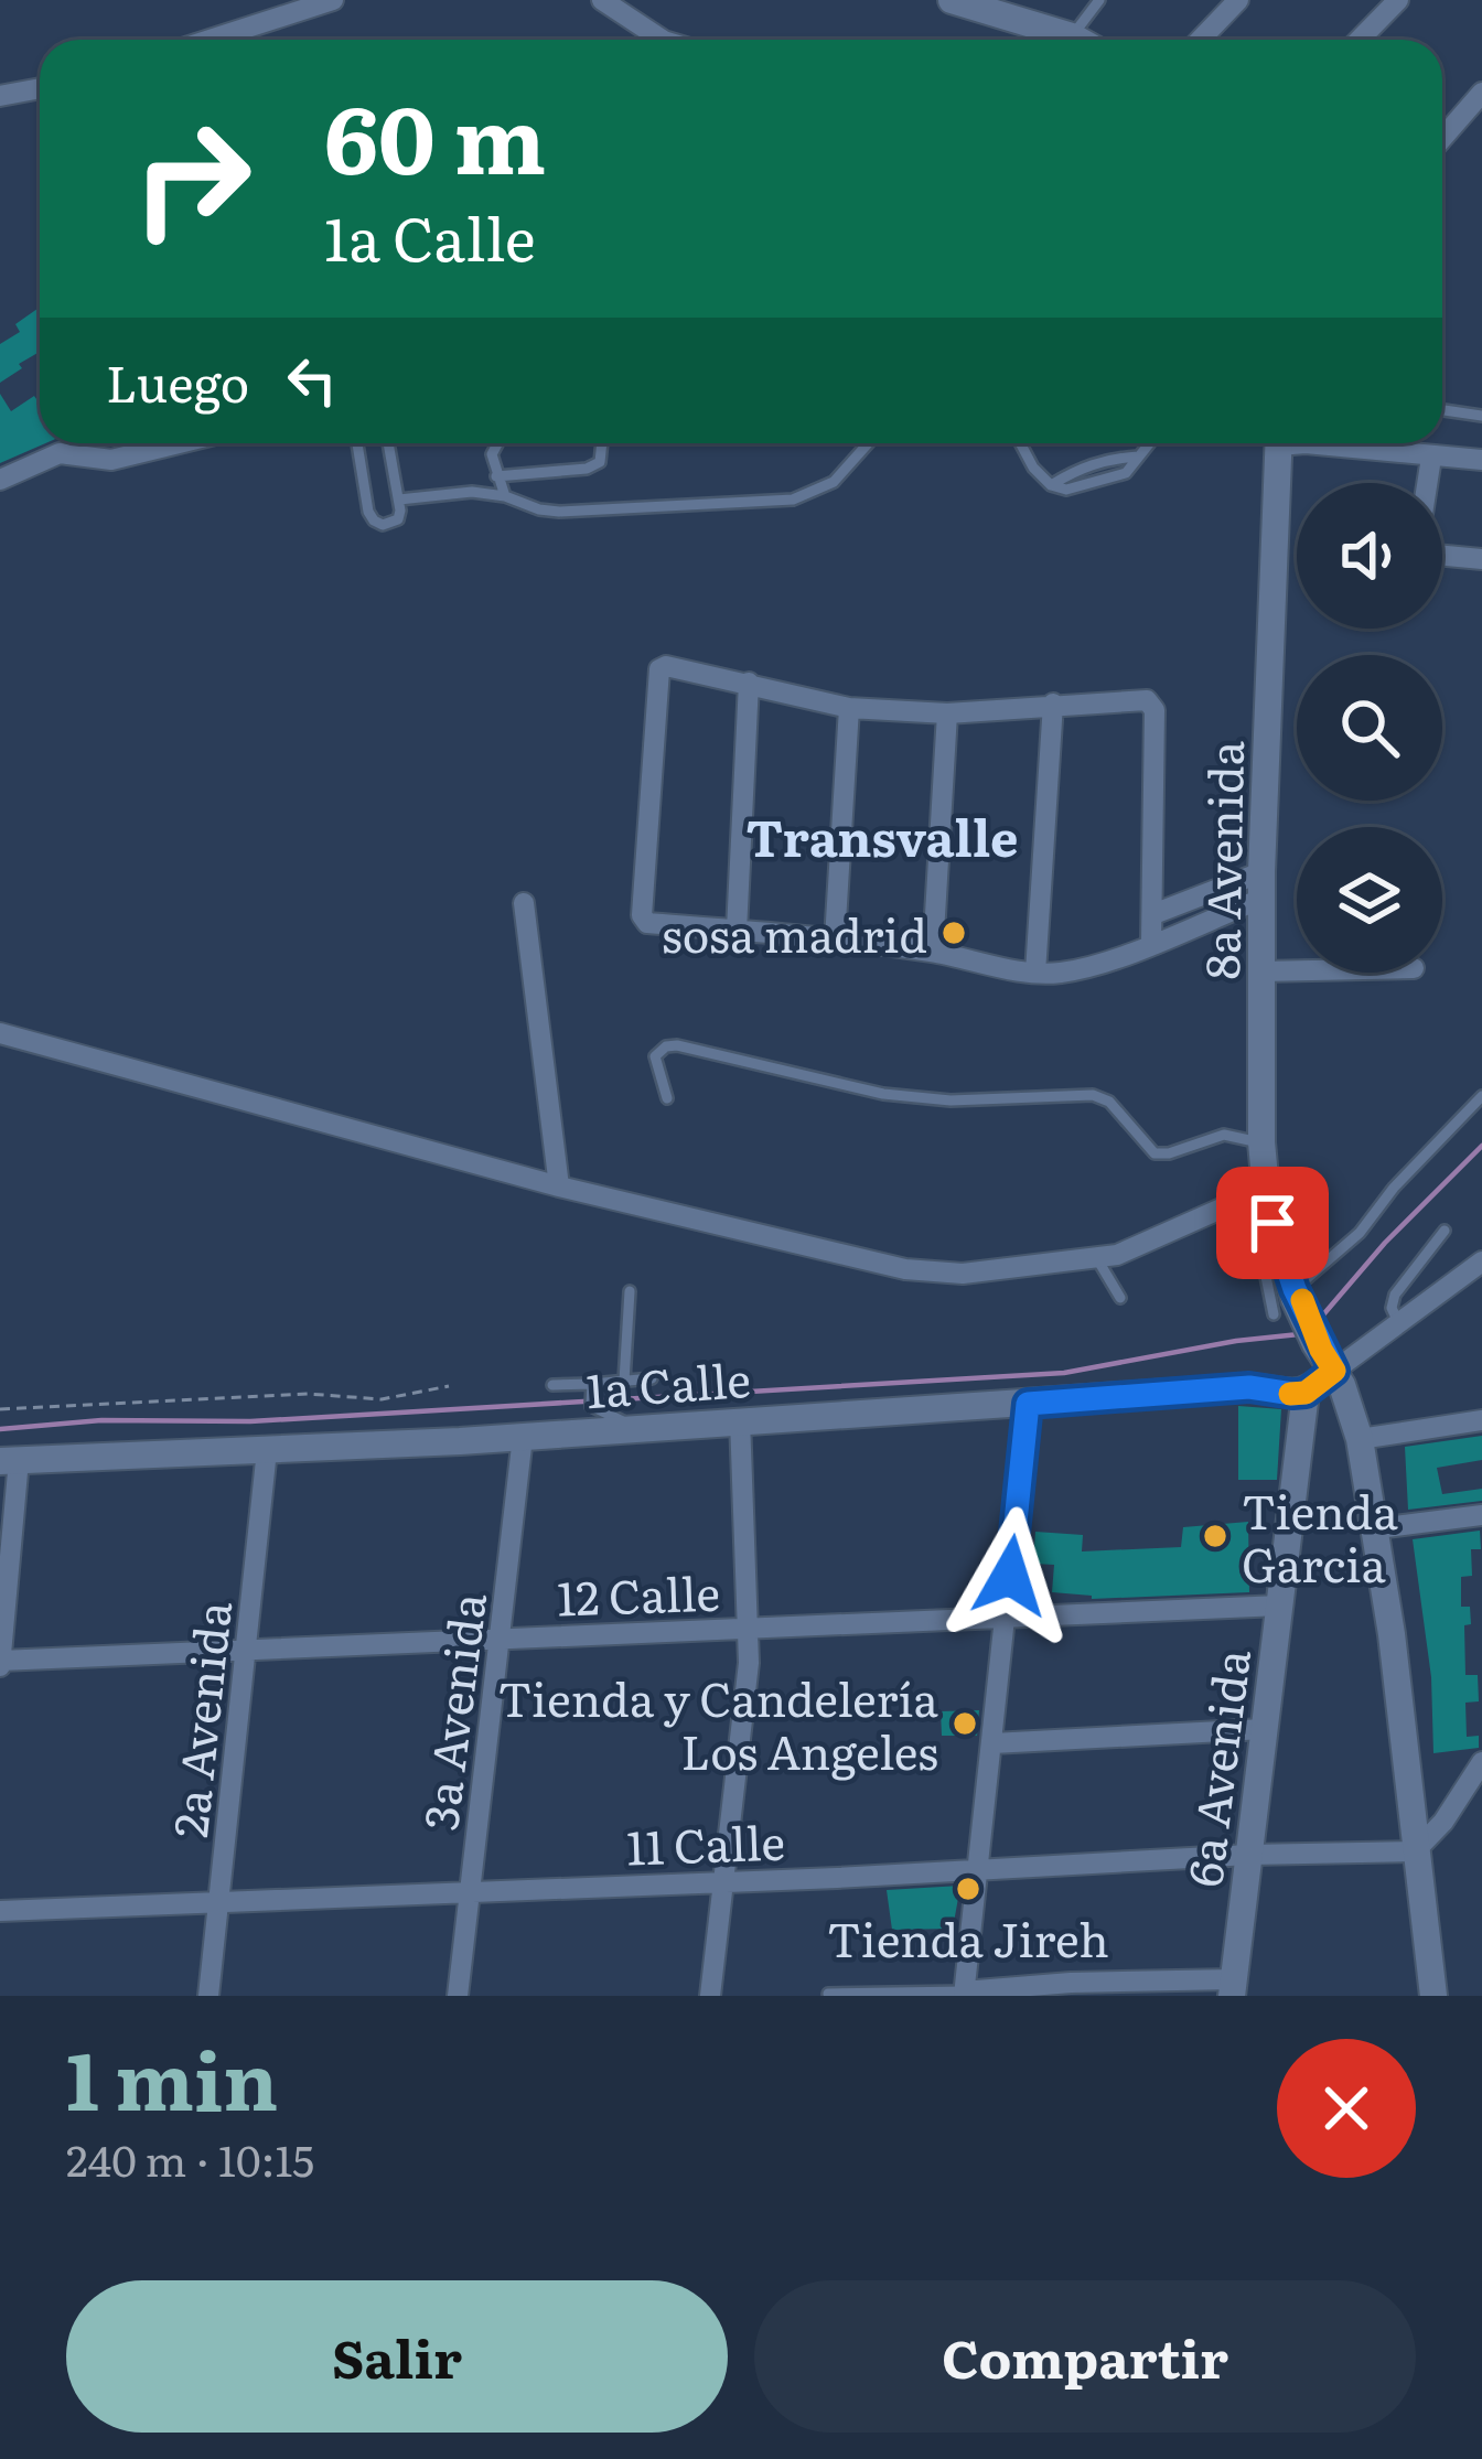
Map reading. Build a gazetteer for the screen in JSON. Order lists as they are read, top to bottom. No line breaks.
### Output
{"streets":{"street":["8a Avenida","1a Calle","12 Calle","3a Avenida","2a Avenida","6a Avenida","11 Calle"]},"crossings":[["8a Avenida","11 Calle"],["1a Calle","3a Avenida"],["1a Calle","2a Avenida"],["1a Calle","6a Avenida"],["12 Calle","3a Avenida"],["12 Calle","2a Avenida"],["12 Calle","6a Avenida"],["3a Avenida","11 Calle"],["2a Avenida","11 Calle"],["6a Avenida","11 Calle"]],"districts":["Transvalle"],"places":["sosa madrid","Tienda Garcia","Tienda y Candelería Los Angeles","Tienda Jireh"],"page":{"turn":["60 m","1a Calle"],"then":"Luego","heading":["1 min","240 m · 10:15"],"buttons":["Salir","Compartir"]}}
